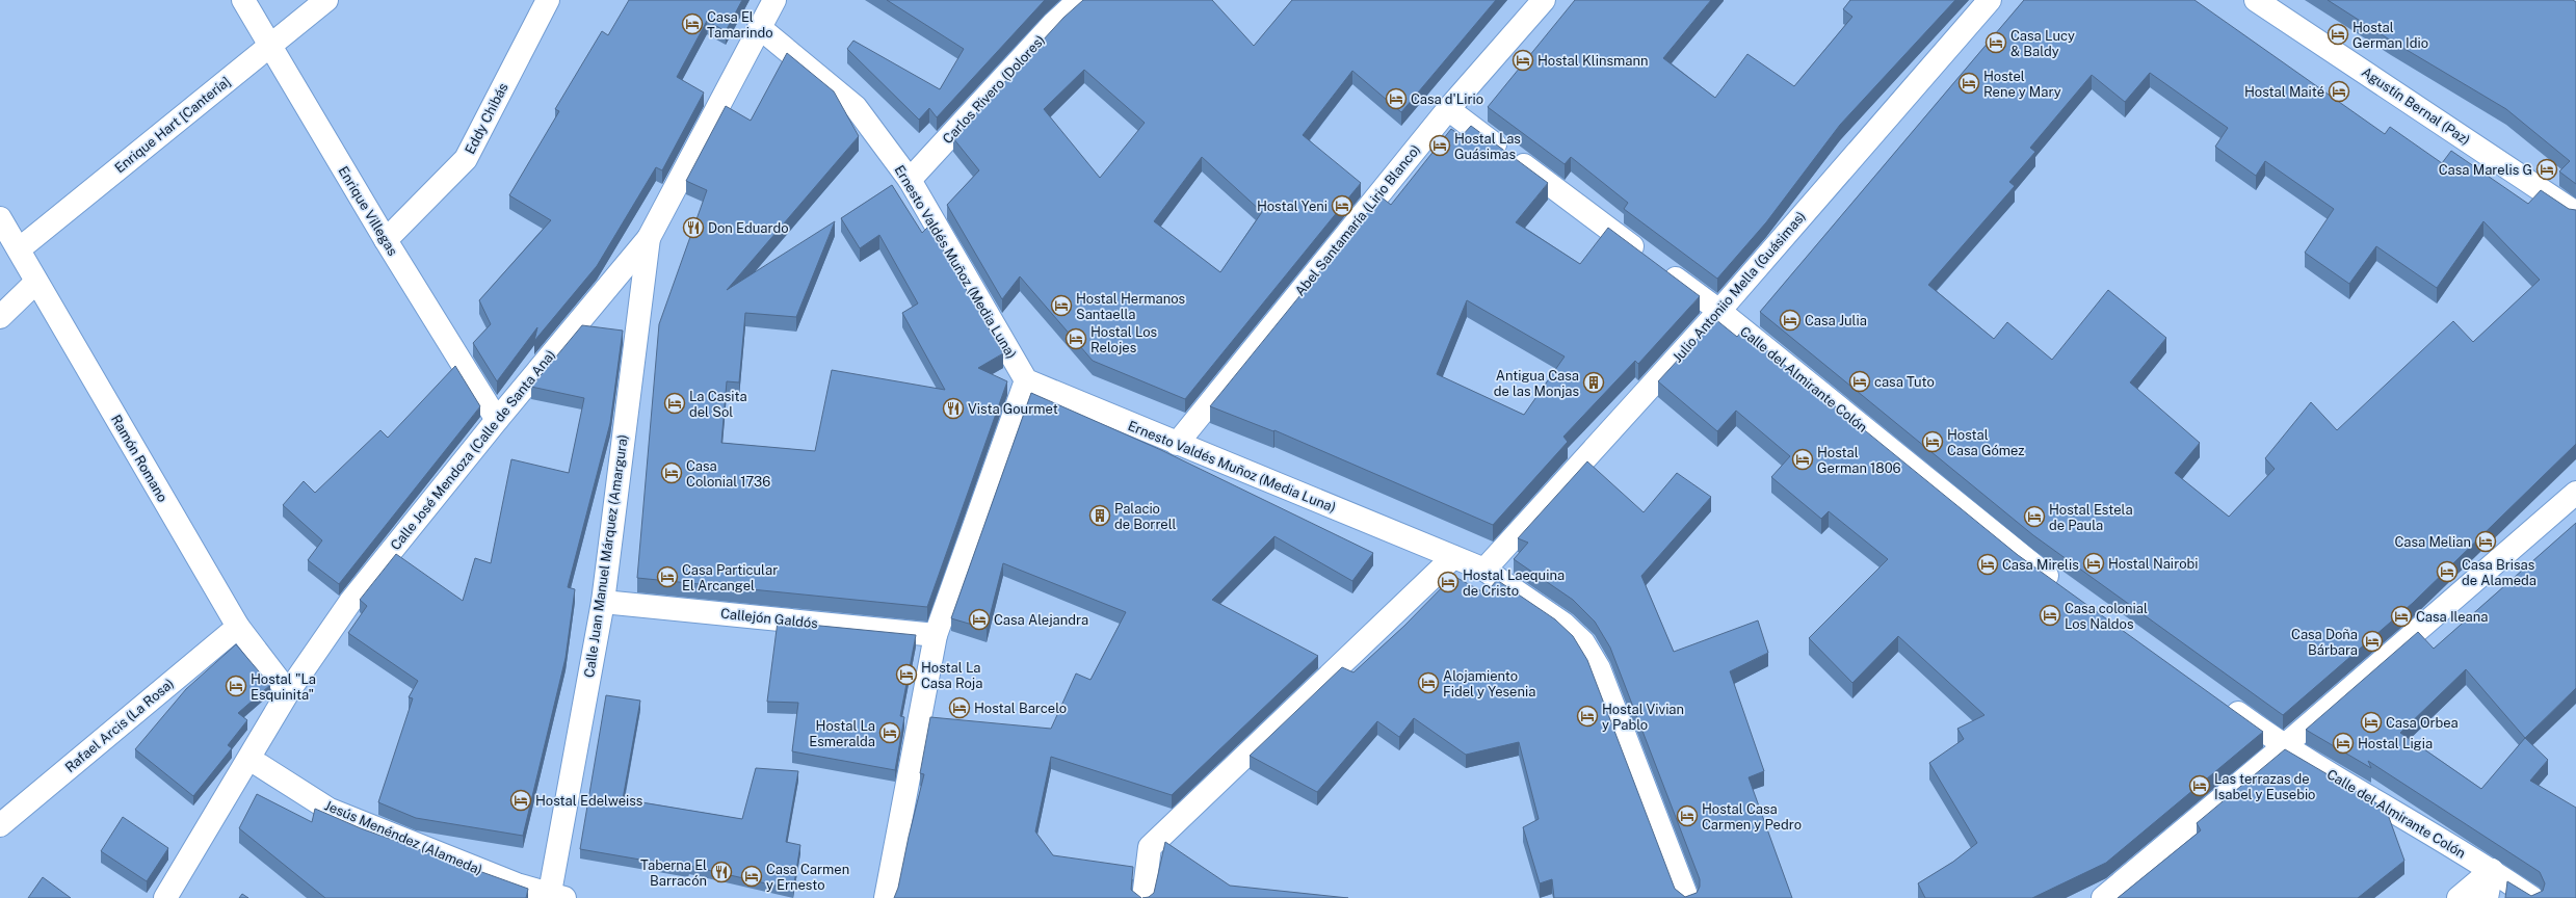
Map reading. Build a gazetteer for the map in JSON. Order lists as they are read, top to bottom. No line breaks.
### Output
{"streets":{"street":["Carlos Rivero (Dolores)","Agustín Bernal (Paz)","Eddy Chibás","Enrique Hart [Cantería]","Enrique Villegas","Abel Santamaría (Lirio Blanco)","Ernesto Valdés Muñoz (Media Luna)","Julio Antoniio Mella (Guásimas)","Calle del Almirante Colón","Calle José Mendoza (Calle de Santa Ana)","Ramón Romano","Calle Juan Manuel Márquez (Amargura)","Callejón Galdós","Rafael Arcis (La Rosa)","Jesús Menéndez (Alameda)"]},"crossings":[["Carlos Rivero (Dolores)","Ernesto Valdés Muñoz (Media Luna)"],["Eddy Chibás","Enrique Villegas"],["Enrique Hart [Cantería]","Enrique Villegas"],["Enrique Hart [Cantería]","Ramón Romano"],["Enrique Villegas","Calle José Mendoza (Calle de Santa Ana)"],["Abel Santamaría (Lirio Blanco)","Ernesto Valdés Muñoz (Media Luna)"],["Abel Santamaría (Lirio Blanco)","Calle del Almirante Colón"],["Ernesto Valdés Muñoz (Media Luna)","Julio Antoniio Mella (Guásimas)"],["Ernesto Valdés Muñoz (Media Luna)","Calle José Mendoza (Calle de Santa Ana)"],["Julio Antoniio Mella (Guásimas)","Calle del Almirante Colón"],["Calle José Mendoza (Calle de Santa Ana)","Ramón Romano"],["Calle José Mendoza (Calle de Santa Ana)","Calle Juan Manuel Márquez (Amargura)"],["Calle José Mendoza (Calle de Santa Ana)","Jesús Menéndez (Alameda)"],["Ramón Romano","Rafael Arcis (La Rosa)"],["Calle Juan Manuel Márquez (Amargura)","Callejón Galdós"],["Calle Juan Manuel Márquez (Amargura)","Jesús Menéndez (Alameda)"]],"places":{"hotel":["Casa El Tamarindo","Hostal German Idio","Casa Lucy & Baldy","Hostal Klinsmann","Hostel Rene y Mary","Hostal Maité","Casa d'Lirio","Hostal Las Guásimas","Casa Marelis G","Hostal Yeni","Hostal Hermanos Santaella","Casa Julia","Hostal Los Relojes","casa Tuto","La Casita del Sol","Hostal Casa Gómez","Hostal German 1806","Casa Colonial 1736","Hostal Estela de Paula","Casa Melian","Hostal Nairobi","Casa Mirelis","Casa Brisas de Alameda","Casa Particular El Arcangel","Hostal Laequina de Cristo","Casa colonial Los Naldos","Casa Ileana","Casa Alejandra","Casa Doña Bárbara","Hostal La Casa Roja","Alojamiento Fidel y Yesenia","Hostal \"La Esquinita\"","Hostal Barcelo","Hostal Vivian y Pablo","Casa Orbea","Hostal La Esmeralda","Hostal Ligia","Las terrazas de Isabel y Eusebio","Hostal Edelweiss","Hostal Casa Carmen y Pedro","Casa Carmen y Ernesto"],"restaurant":["Don Eduardo","Vista Gourmet","Taberna El Barracón"],"building":["Antigua Casa de las Monjas","Palacio de Borrell"]}}
